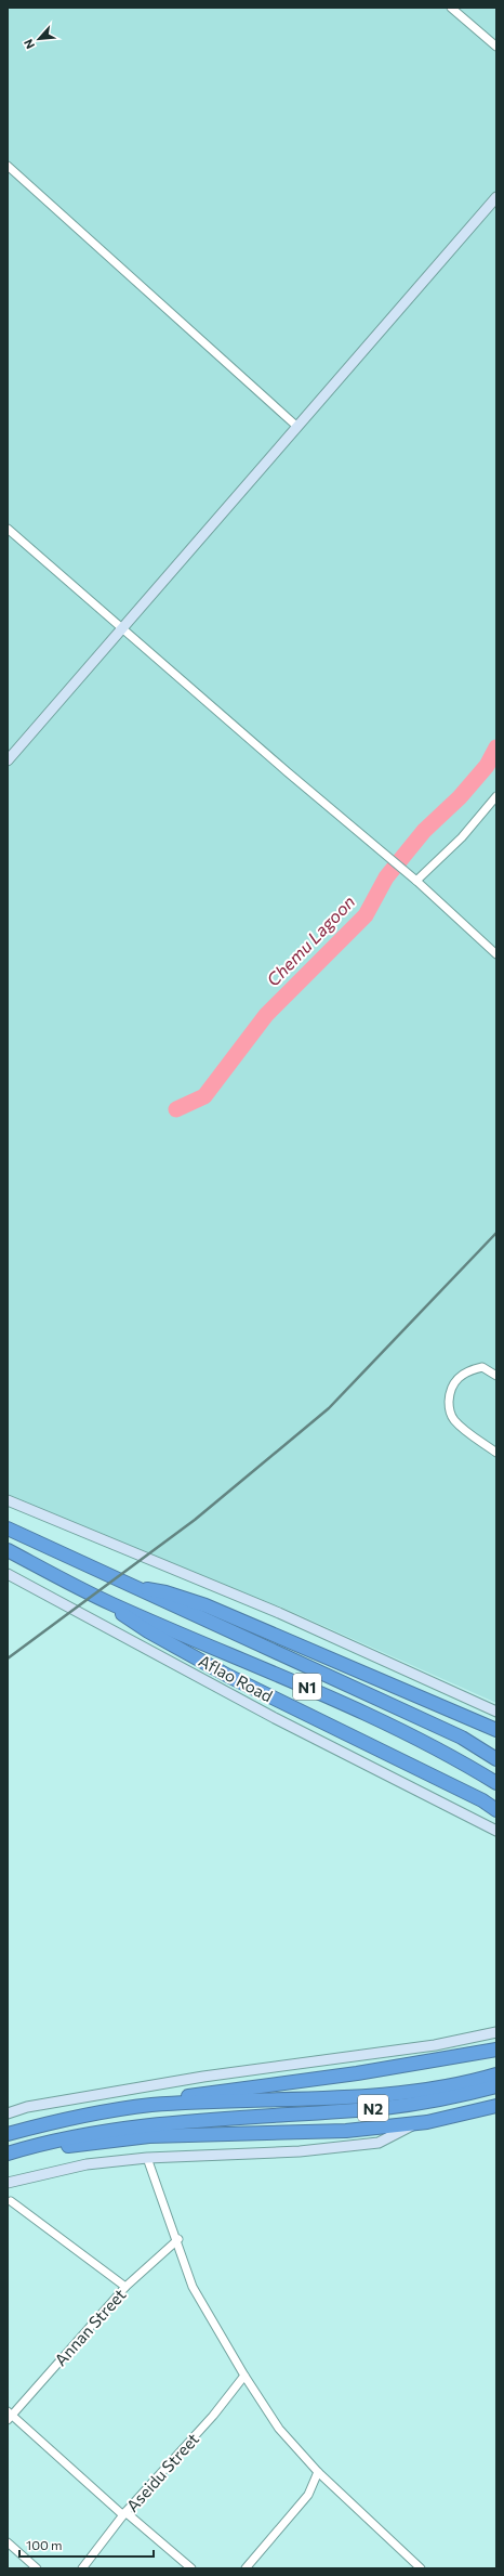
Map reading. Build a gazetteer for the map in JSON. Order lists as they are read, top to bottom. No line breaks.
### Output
{"streets":{"highway":["Aflao Road","N1","N2"],"street":["Annan Street","Aseidu Street"]},"water":["Chemu Lagoon"],"scale_bar":"100 m","north":"bottom left"}
